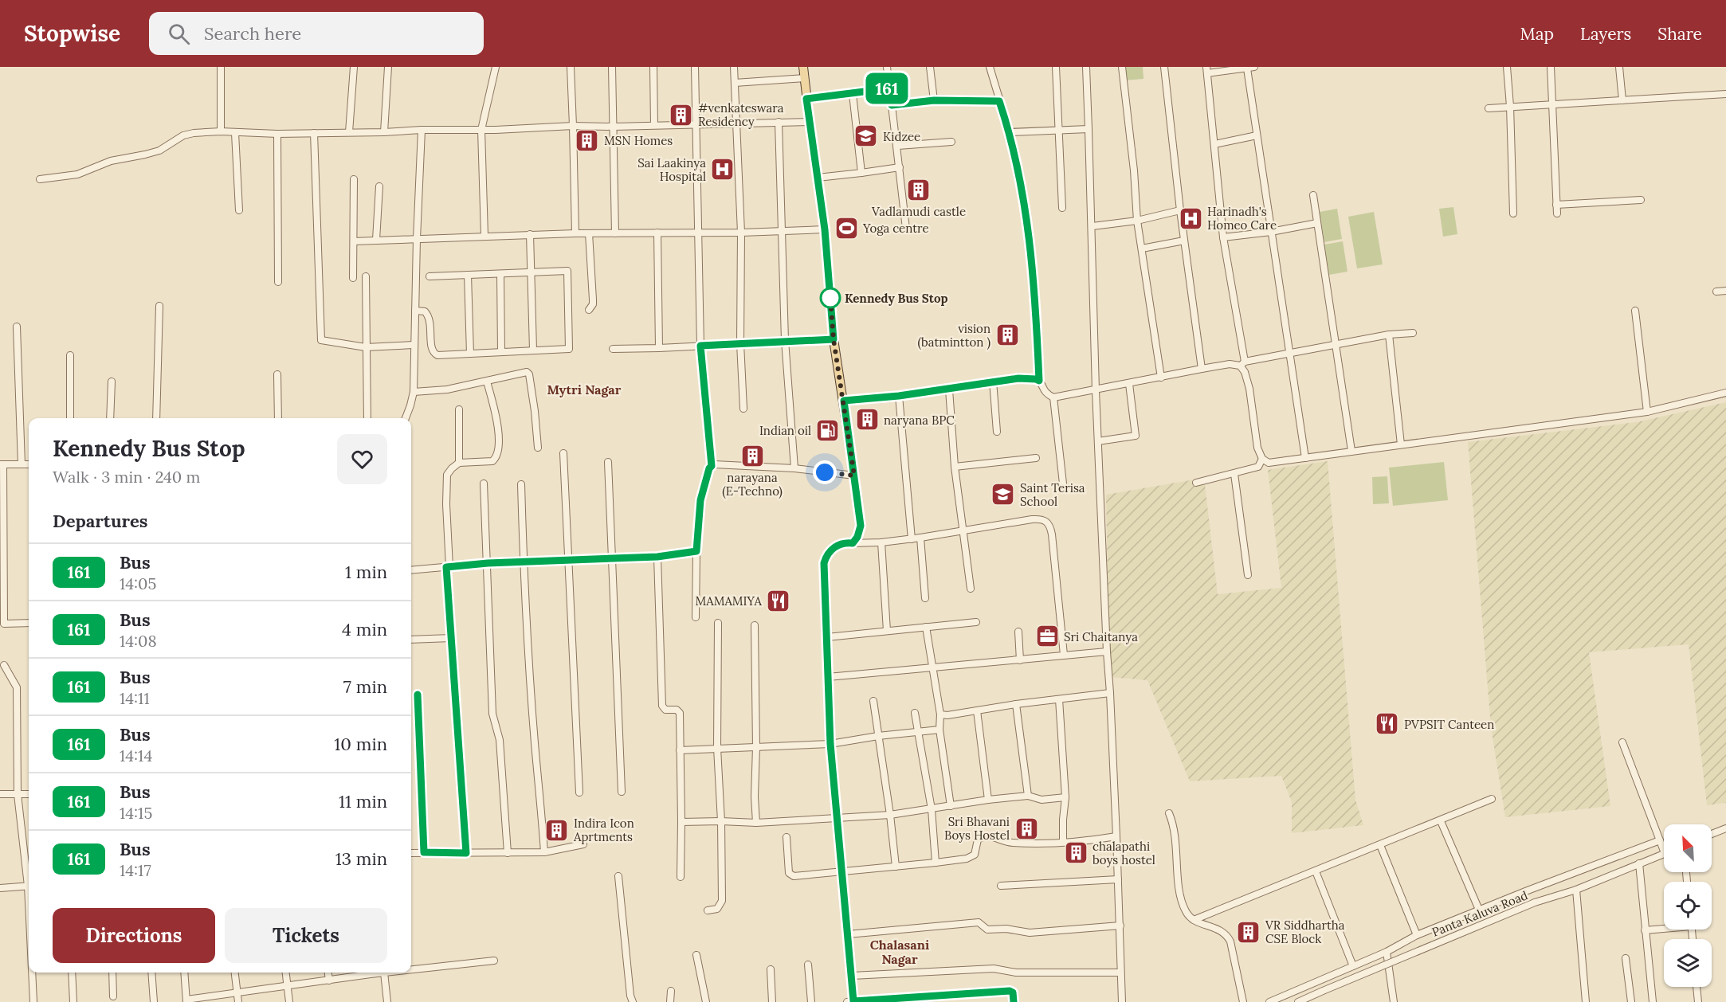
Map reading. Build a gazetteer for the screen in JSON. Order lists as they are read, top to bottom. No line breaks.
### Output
{"streets":{"street":["Panta Kaluva Road"]},"districts":["Mytri Nagar","Chalasani Nagar"],"places":{"building":["#venkateswara Residency","MSN Homes","Vadlamudi castle","vision (batmintton )","naryana BPC","narayana (E-Techno)","Sri Bhavani Boys Hostel","Indira Icon Aprtments","chalapathi boys hostel","VR Siddhartha CSE Block"],"school or university":["Kidzee","Saint Terisa School"],"hospital":["Sai Laakinya Hospital","Harinadh's Homeo Care"],"sports":["Yoga centre"],"other":["Kennedy Bus Stop"],"fuel station":["Indian oil"],"restaurant":["MAMAMIYA","PVPSIT Canteen"],"office":["Sri Chaitanya"]},"lines":["bus line 161"],"north":"top left","page":{"header":"Stopwise","search":"Search here","nav":["Map","Layers","Share"],"on_map":"161","heading":[["Kennedy Bus Stop","Walk · 3 min · 240 m"],"Departures"],"list":[{"mark":"161","name":"Bus","note":"14:05","value":"1 min"},{"mark":"161","name":"Bus","note":"14:08","value":"4 min"},{"mark":"161","name":"Bus","note":"14:11","value":"7 min"},{"mark":"161","name":"Bus","note":"14:14","value":"10 min"},{"mark":"161","name":"Bus","note":"14:15","value":"11 min"},{"mark":"161","name":"Bus","note":"14:17","value":"13 min"}],"buttons":["Directions","Tickets"]}}
